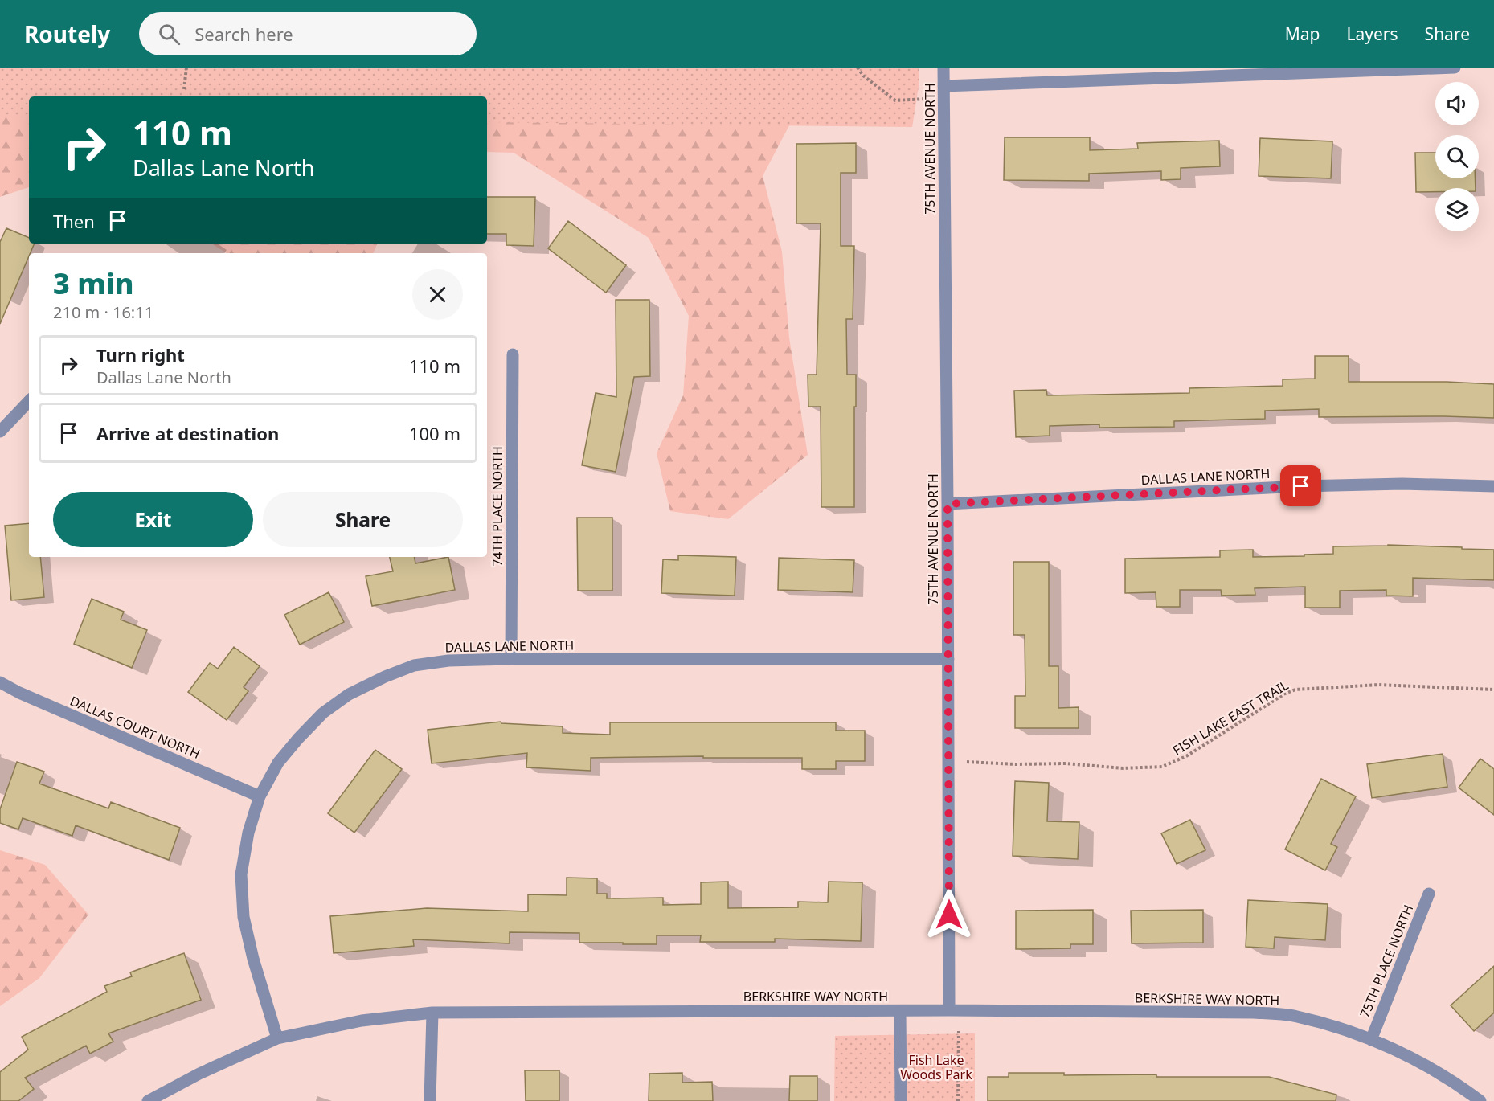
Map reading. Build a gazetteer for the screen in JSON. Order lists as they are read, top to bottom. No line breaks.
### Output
{"streets":{"street":["75TH AVENUE NORTH","DALLAS LANE NORTH","74TH PLACE NORTH","DALLAS COURT NORTH","75TH PLACE NORTH","BERKSHIRE WAY NORTH"],"path":["FISH LAKE EAST TRAIL"]},"crossings":[["75TH AVENUE NORTH","DALLAS LANE NORTH"],["75TH AVENUE NORTH","FISH LAKE EAST TRAIL"],["75TH AVENUE NORTH","BERKSHIRE WAY NORTH"],["DALLAS LANE NORTH","74TH PLACE NORTH"],["DALLAS LANE NORTH","DALLAS COURT NORTH"],["DALLAS LANE NORTH","BERKSHIRE WAY NORTH"],["75TH PLACE NORTH","BERKSHIRE WAY NORTH"]],"parks":["Fish Lake Woods Park"],"page":{"header":"Routely","search":"Search here","nav":["Map","Layers","Share"],"turn":["110 m","Dallas Lane North"],"then":"Then","heading":["3 min","210 m · 16:11"],"list":[{"name":"Turn right","note":"Dallas Lane North","value":"110 m"},{"name":"Arrive at destination","value":"100 m"}],"buttons":["Exit","Share"]}}
